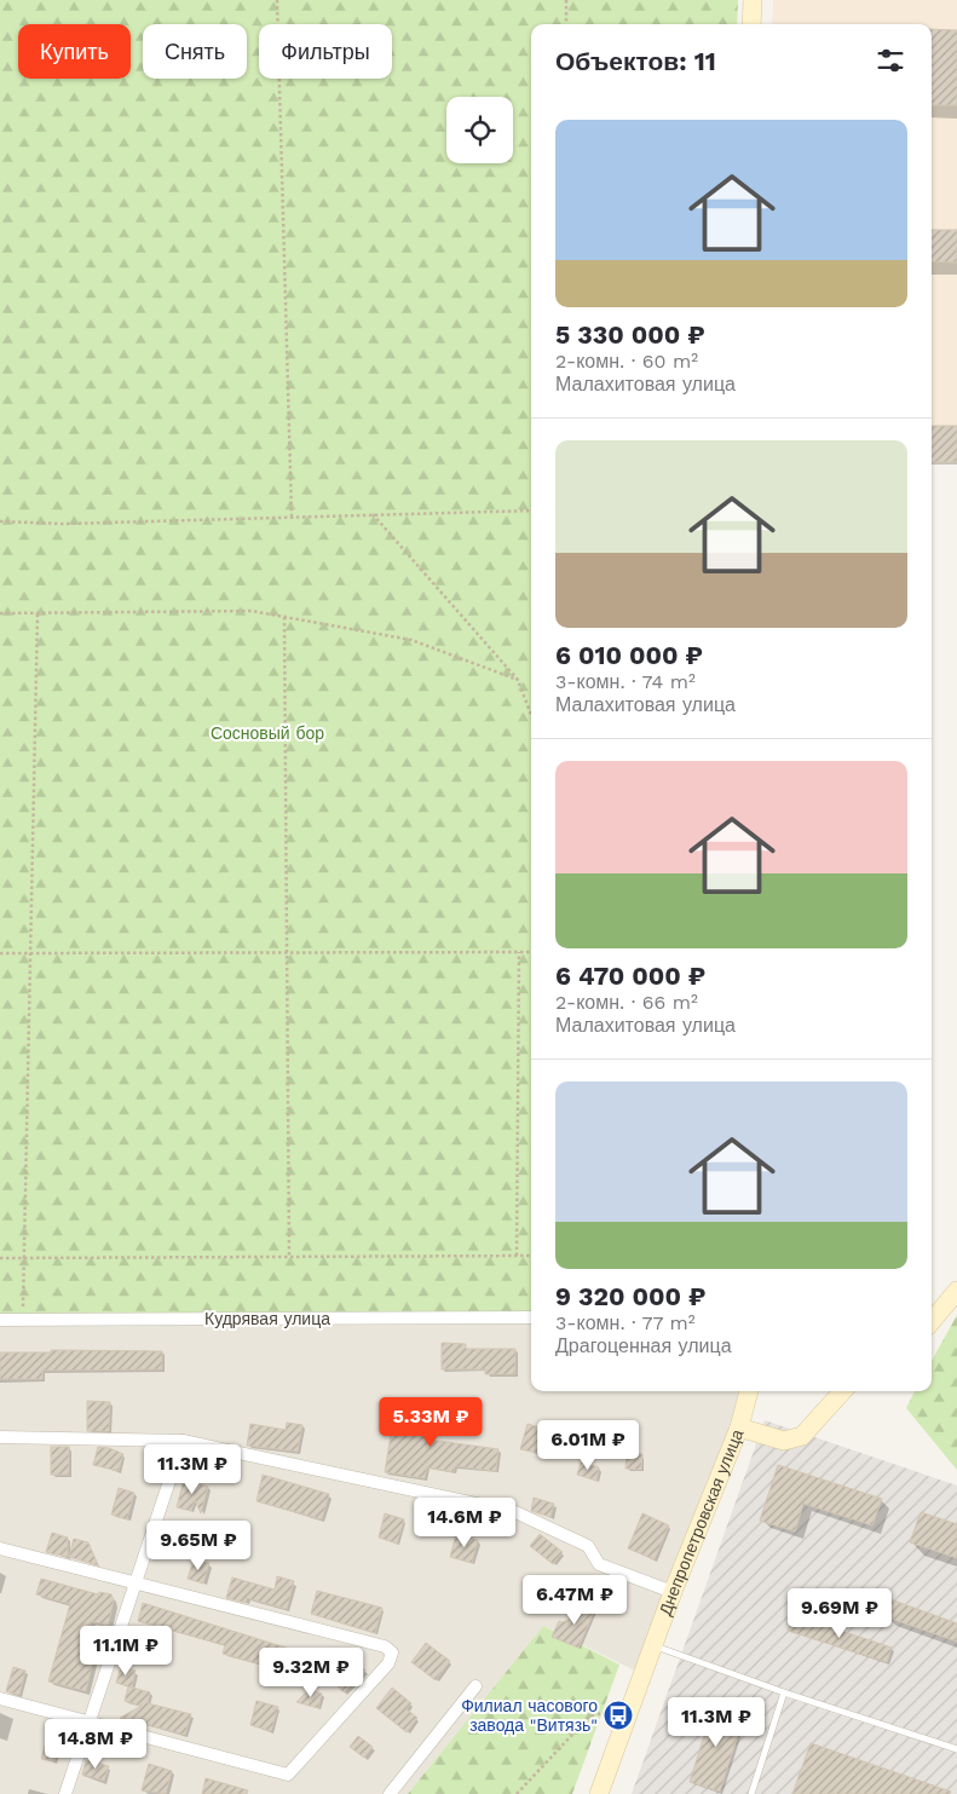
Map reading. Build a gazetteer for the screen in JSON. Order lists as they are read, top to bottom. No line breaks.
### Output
{"streets":{"street":["Кудрявая улица","Днепропетровская улица"]},"parks":["Сосновый бор"],"places":{"bus stop":["Филиал часового завода \"Витязь\""]},"page":{"chip":["Купить","Снять","Фильтры"],"heading":"Объектов: 11","list":[{"name":"5 330 000 ₽","note":"2-комн. · 60 m² · Малахитовая улица"},{"name":"6 010 000 ₽","note":"3-комн. · 74 m² · Малахитовая улица"},{"name":"6 470 000 ₽","note":"2-комн. · 66 m² · Малахитовая улица"},{"name":"9 320 000 ₽","note":"3-комн. · 77 m² · Драгоценная улица"}],"price":["5.33M ₽","6.01M ₽","11.3M ₽","14.6M ₽","9.65M ₽","6.47M ₽","9.69M ₽","11.1M ₽","9.32M ₽","11.3M ₽","14.8M ₽"]}}
